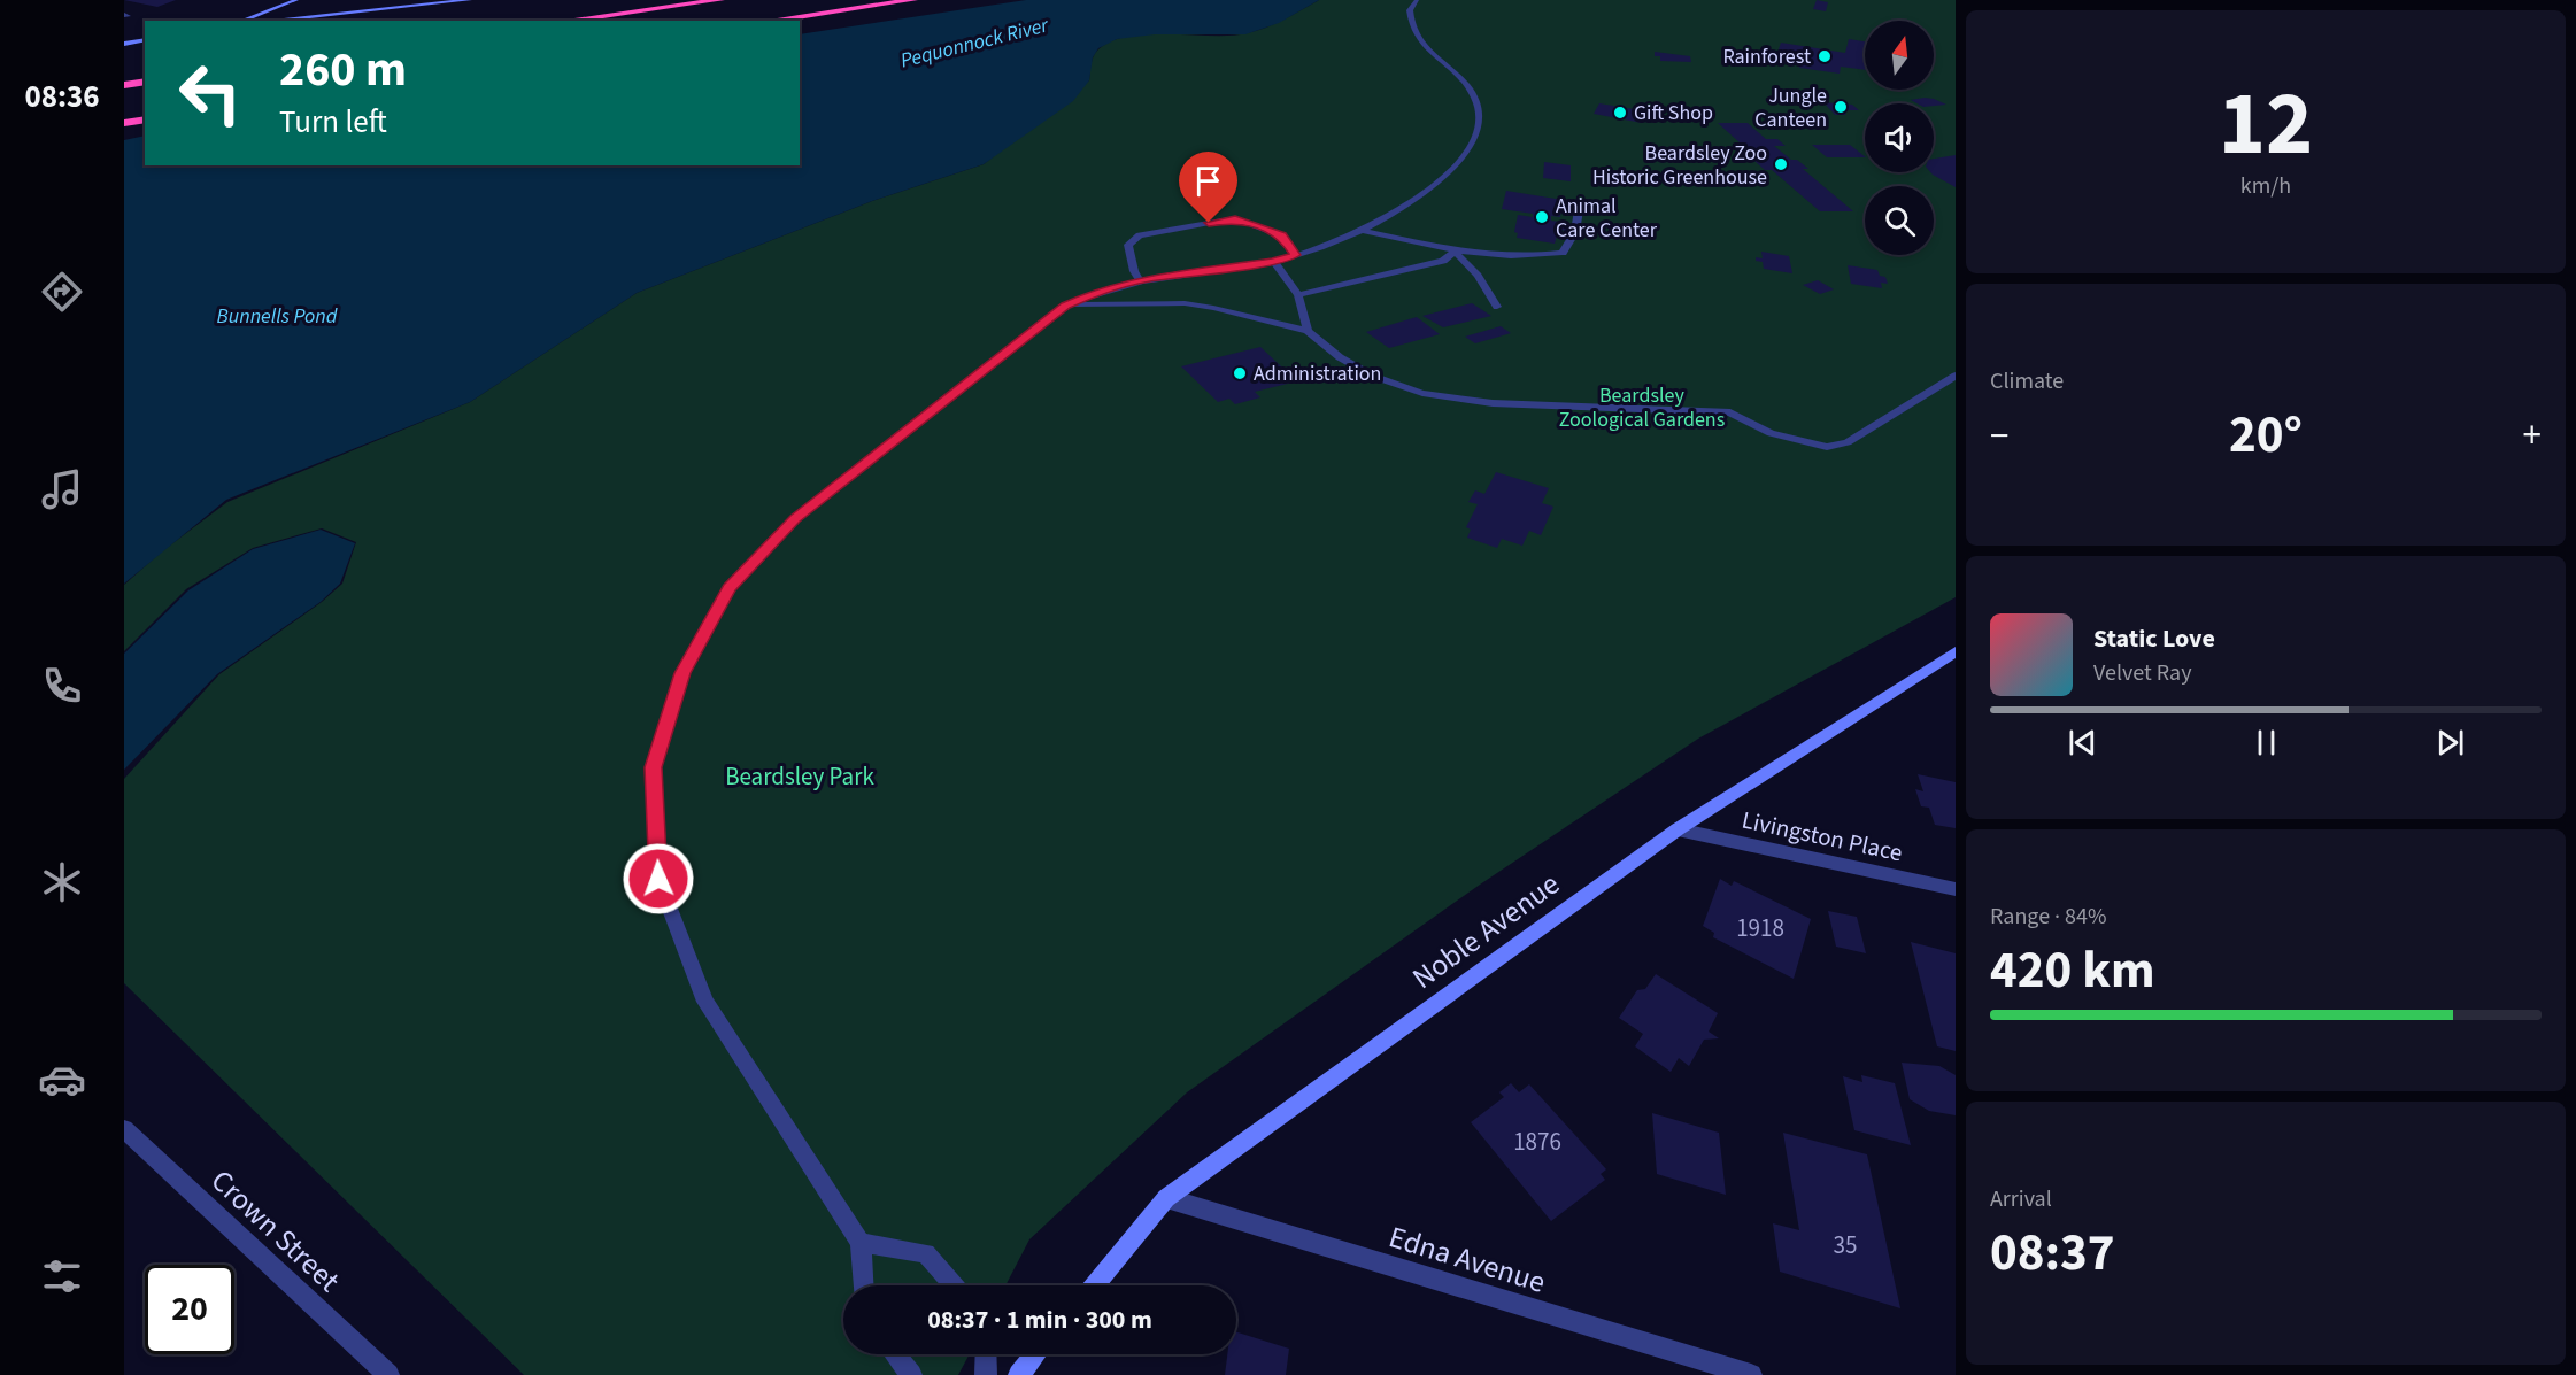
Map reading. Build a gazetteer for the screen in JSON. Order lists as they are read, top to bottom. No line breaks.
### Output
{"streets":{"main road":["Noble Avenue"],"street":["Livingston Place","Crown Street","Edna Avenue"]},"crossings":[["Livingston Place","Noble Avenue"],["Noble Avenue","Edna Avenue"]],"water":["Pequonnock River","Bunnells Pond"],"parks":["Beardsley Zoological Gardens","Beardsley Park"],"places":["Rainforest","Jungle Canteen","Gift Shop","Beardsley Zoo Historic Greenhouse","Animal Care Center","Administration"],"house_numbers":["1918","1876","35"],"north":"top","page":{"tabs":"08:36","tile":[["12","km/h"],"Climate",["Range · 84%","420 km"],["Arrival","08:37"]],"turn":["260 m","Turn left"],"heat":["−","20°","+"],"song":["Static Love","Velvet Ray"],"limit":"20","trip":"08:37 · 1 min · 300 m"}}
